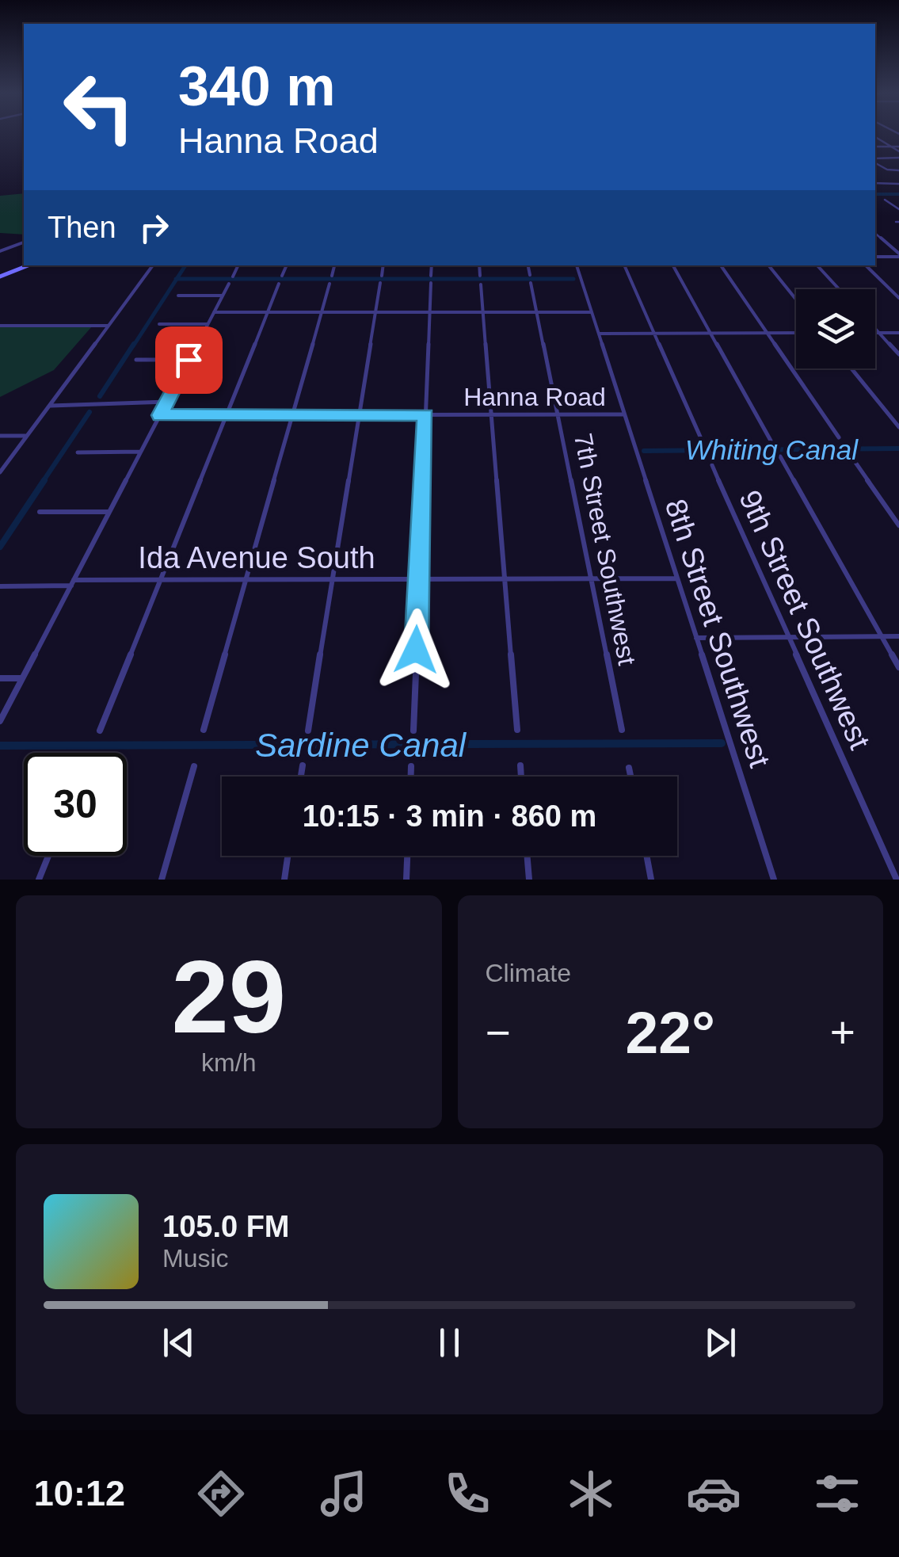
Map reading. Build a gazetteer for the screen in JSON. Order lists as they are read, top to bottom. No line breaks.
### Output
{"streets":{"street":["Hanna Road","7th Street Southwest","Ida Avenue South","9th Street Southwest","8th Street Southwest"]},"crossings":[["Hanna Road","7th Street Southwest"],["Hanna Road","8th Street Southwest"],["7th Street Southwest","Ida Avenue South"],["Ida Avenue South","8th Street Southwest"]],"water":["Whiting Canal","Sardine Canal"],"page":{"turn":["340 m","Hanna Road"],"then":"Then","limit":"30","trip":"10:15 · 3 min · 860 m","tile":[["29","km/h"],"Climate"],"heat":["−","22°","+"],"song":["105.0 FM","Music"],"tabs":"10:12"}}
